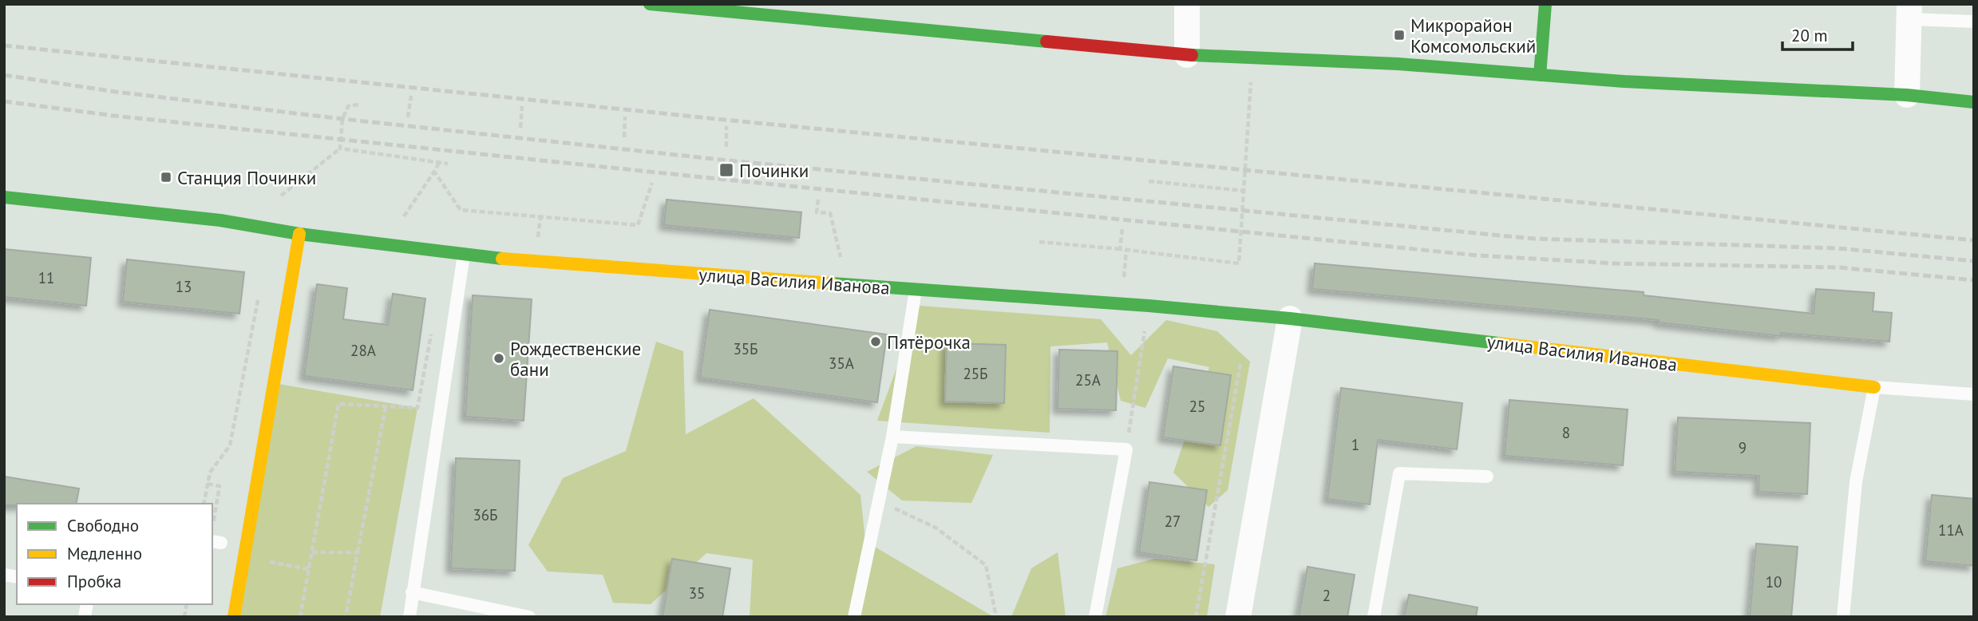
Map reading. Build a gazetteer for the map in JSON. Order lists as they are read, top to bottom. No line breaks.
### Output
{"streets":{"street":["улица Василия Иванова"]},"places":{"transit":["Микрорайон Комсомольский","Починки","Станция Починки"],"other":["Пятёрочка","Рождественские бани"]},"house_numbers":["11","13","35Б","28А","35А","25Б","25А","25","8","1","9","36Б","27","11А","10","35","2"],"legend":["Свободно","Медленно","Пробка"],"scale_bar":"20 m"}
